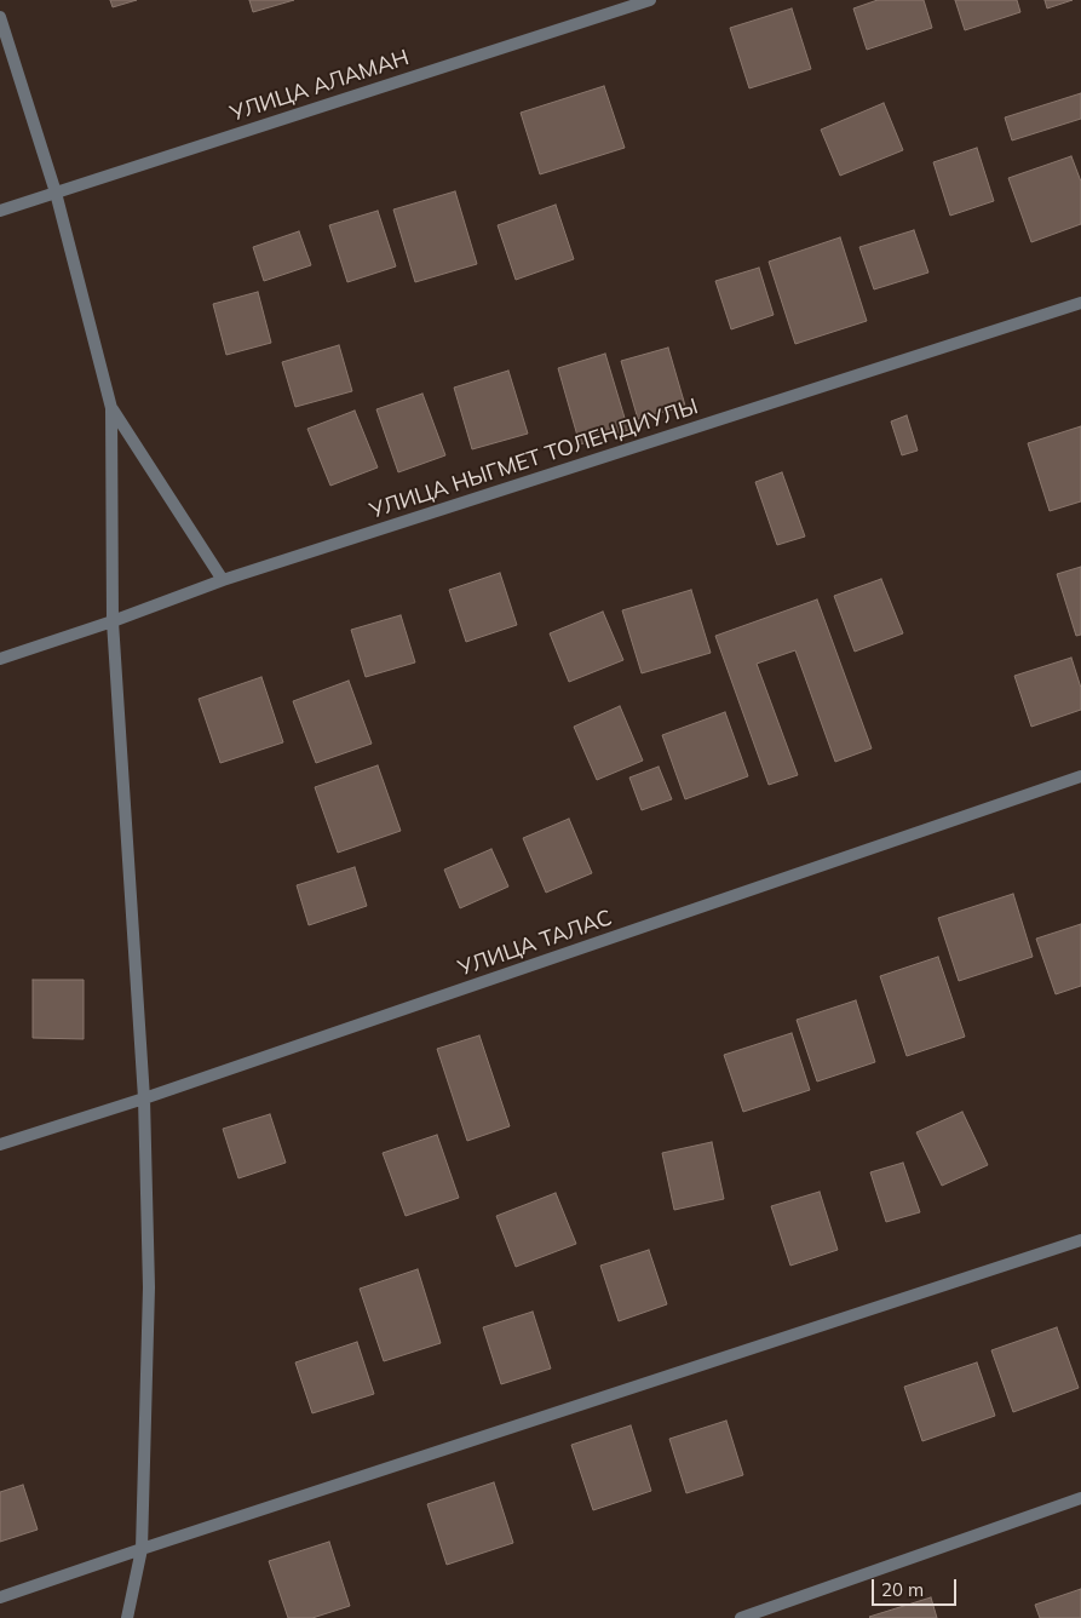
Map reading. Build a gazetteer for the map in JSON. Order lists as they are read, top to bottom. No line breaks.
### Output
{"streets":{"street":["УЛИЦА АЛАМАН","УЛИЦА НЫГМЕТ ТОЛЕНДИУЛЫ","УЛИЦА ТАЛАС"]},"scale_bar":"20 m"}
